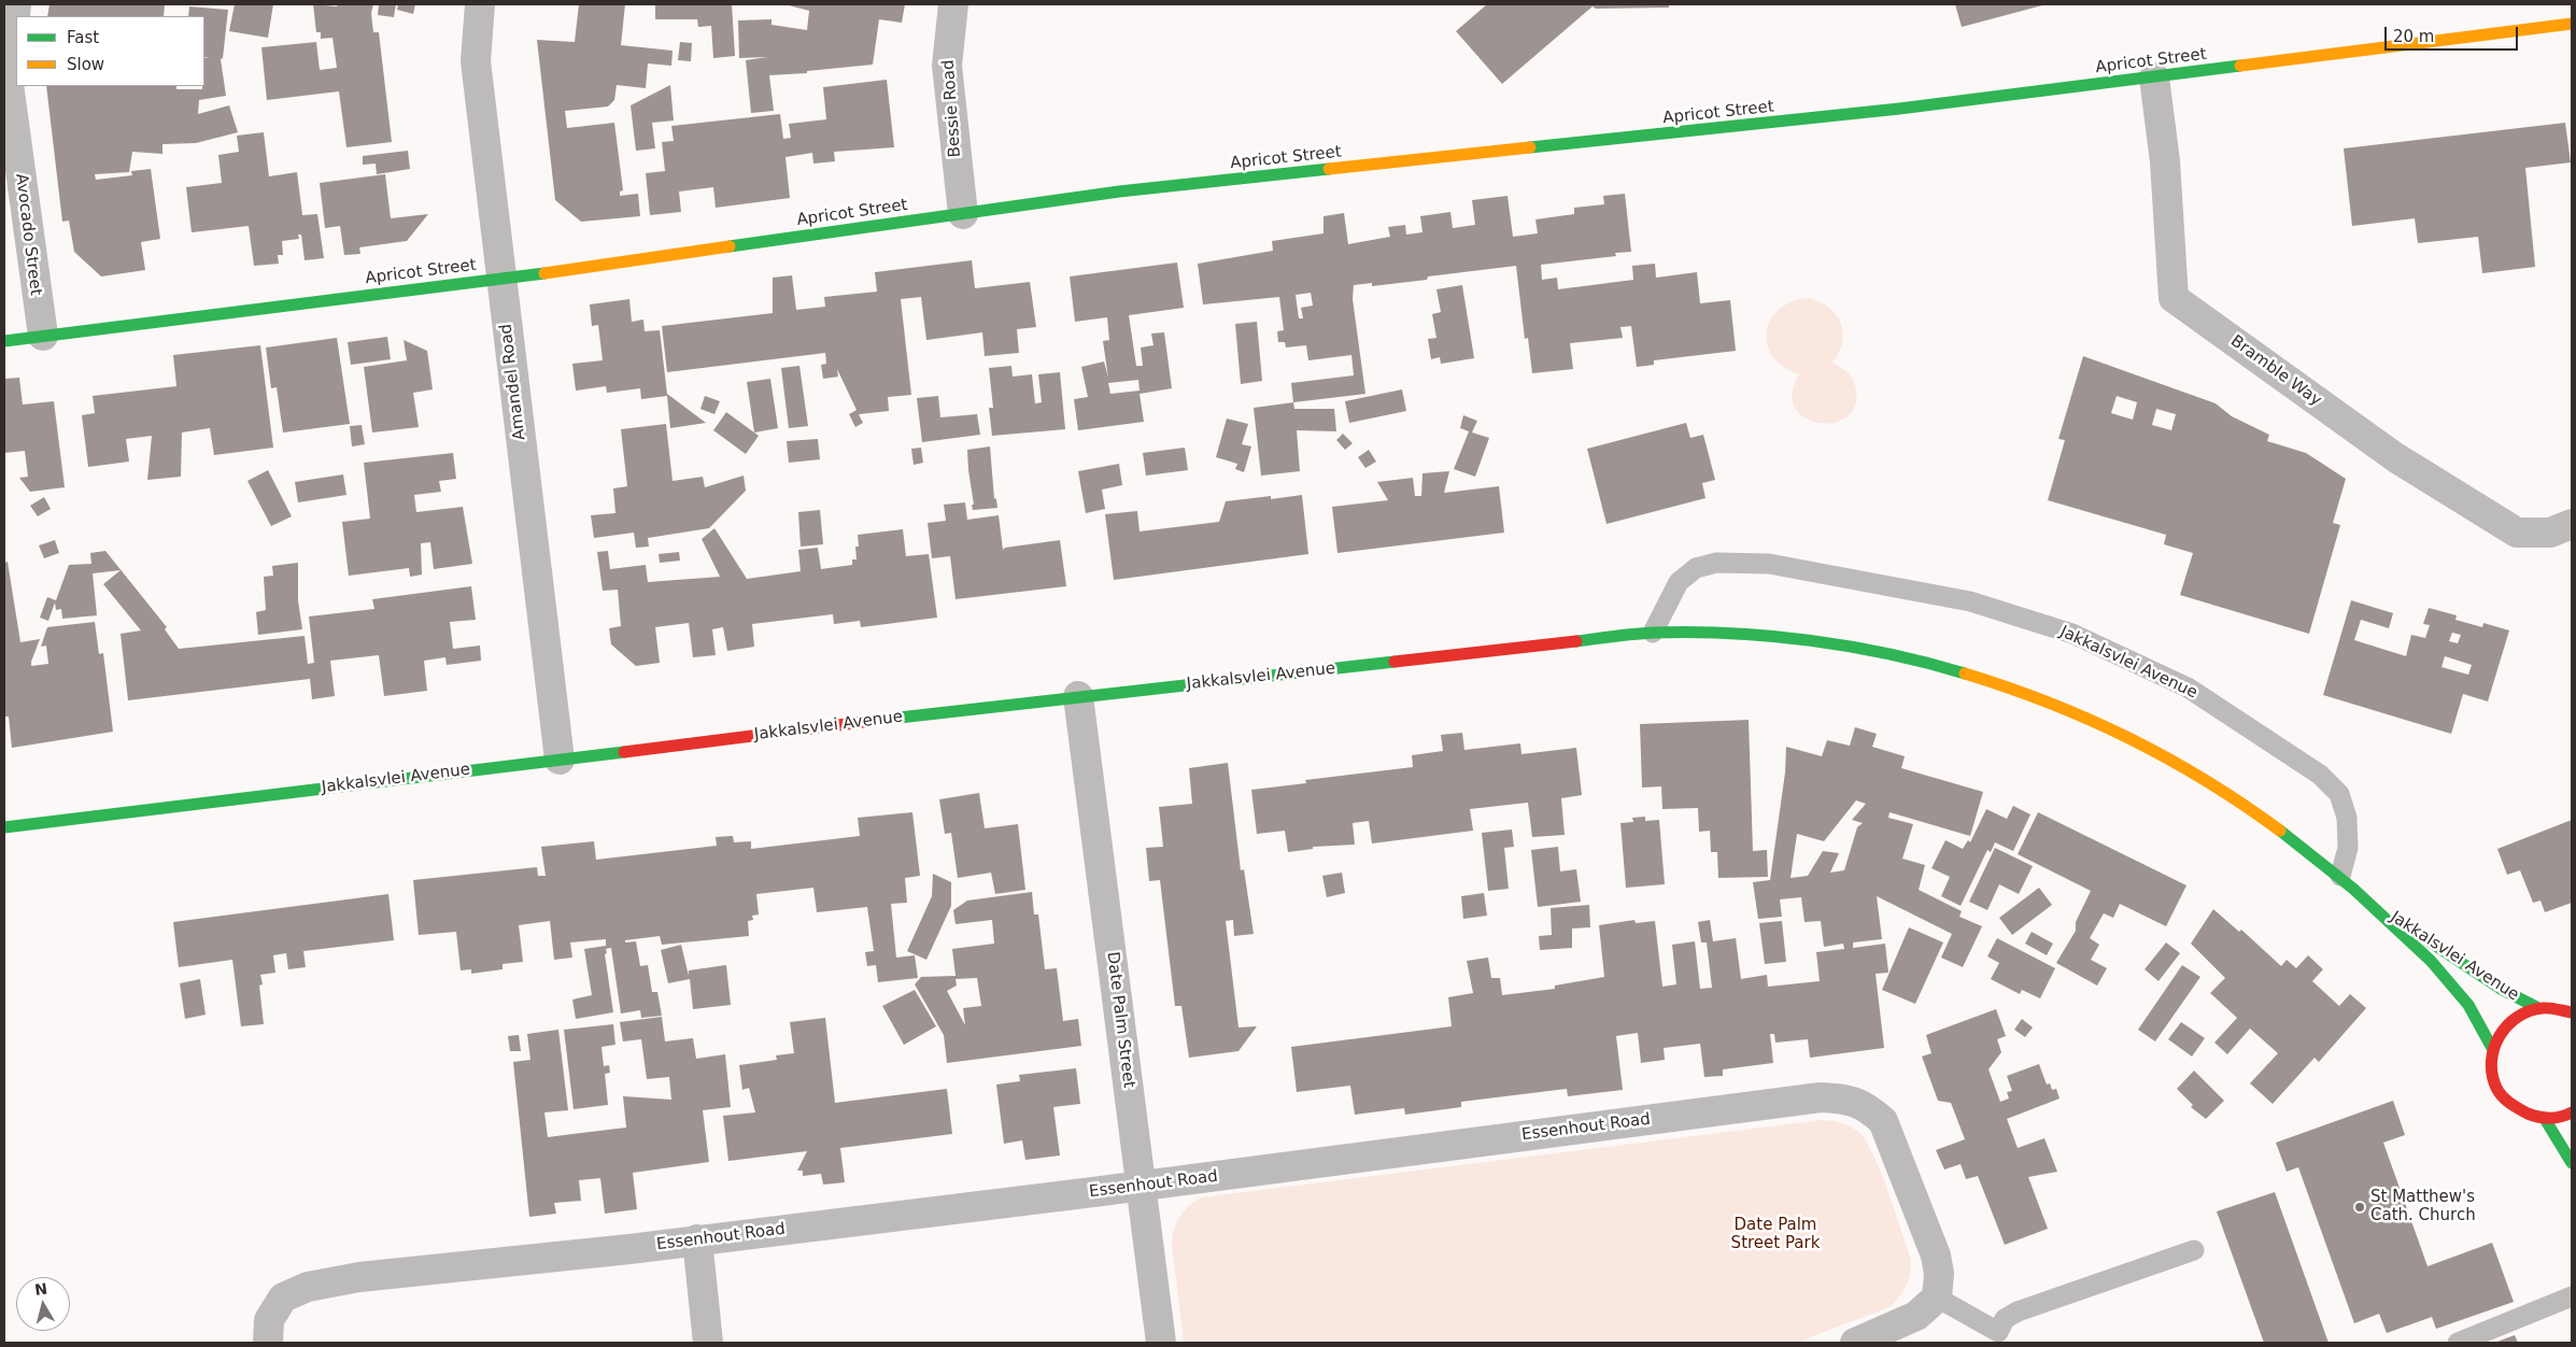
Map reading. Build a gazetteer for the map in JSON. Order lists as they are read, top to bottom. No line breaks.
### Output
{"streets":{"street":["Apricot Street","Bessie Road","Avocado Street","Bramble Way","Amandel Road","Jakkalsvlei Avenue","Date Palm Street","Essenhout Road"]},"crossings":[["Apricot Street","Bessie Road"],["Apricot Street","Avocado Street"],["Apricot Street","Bramble Way"],["Apricot Street","Amandel Road"],["Amandel Road","Jakkalsvlei Avenue"],["Jakkalsvlei Avenue","Date Palm Street"],["Date Palm Street","Essenhout Road"]],"parks":["Date Palm Street Park"],"places":["St Matthew's Cath. Church"],"legend":["Fast","Slow"],"scale_bar":"20 m","north":"top"}
